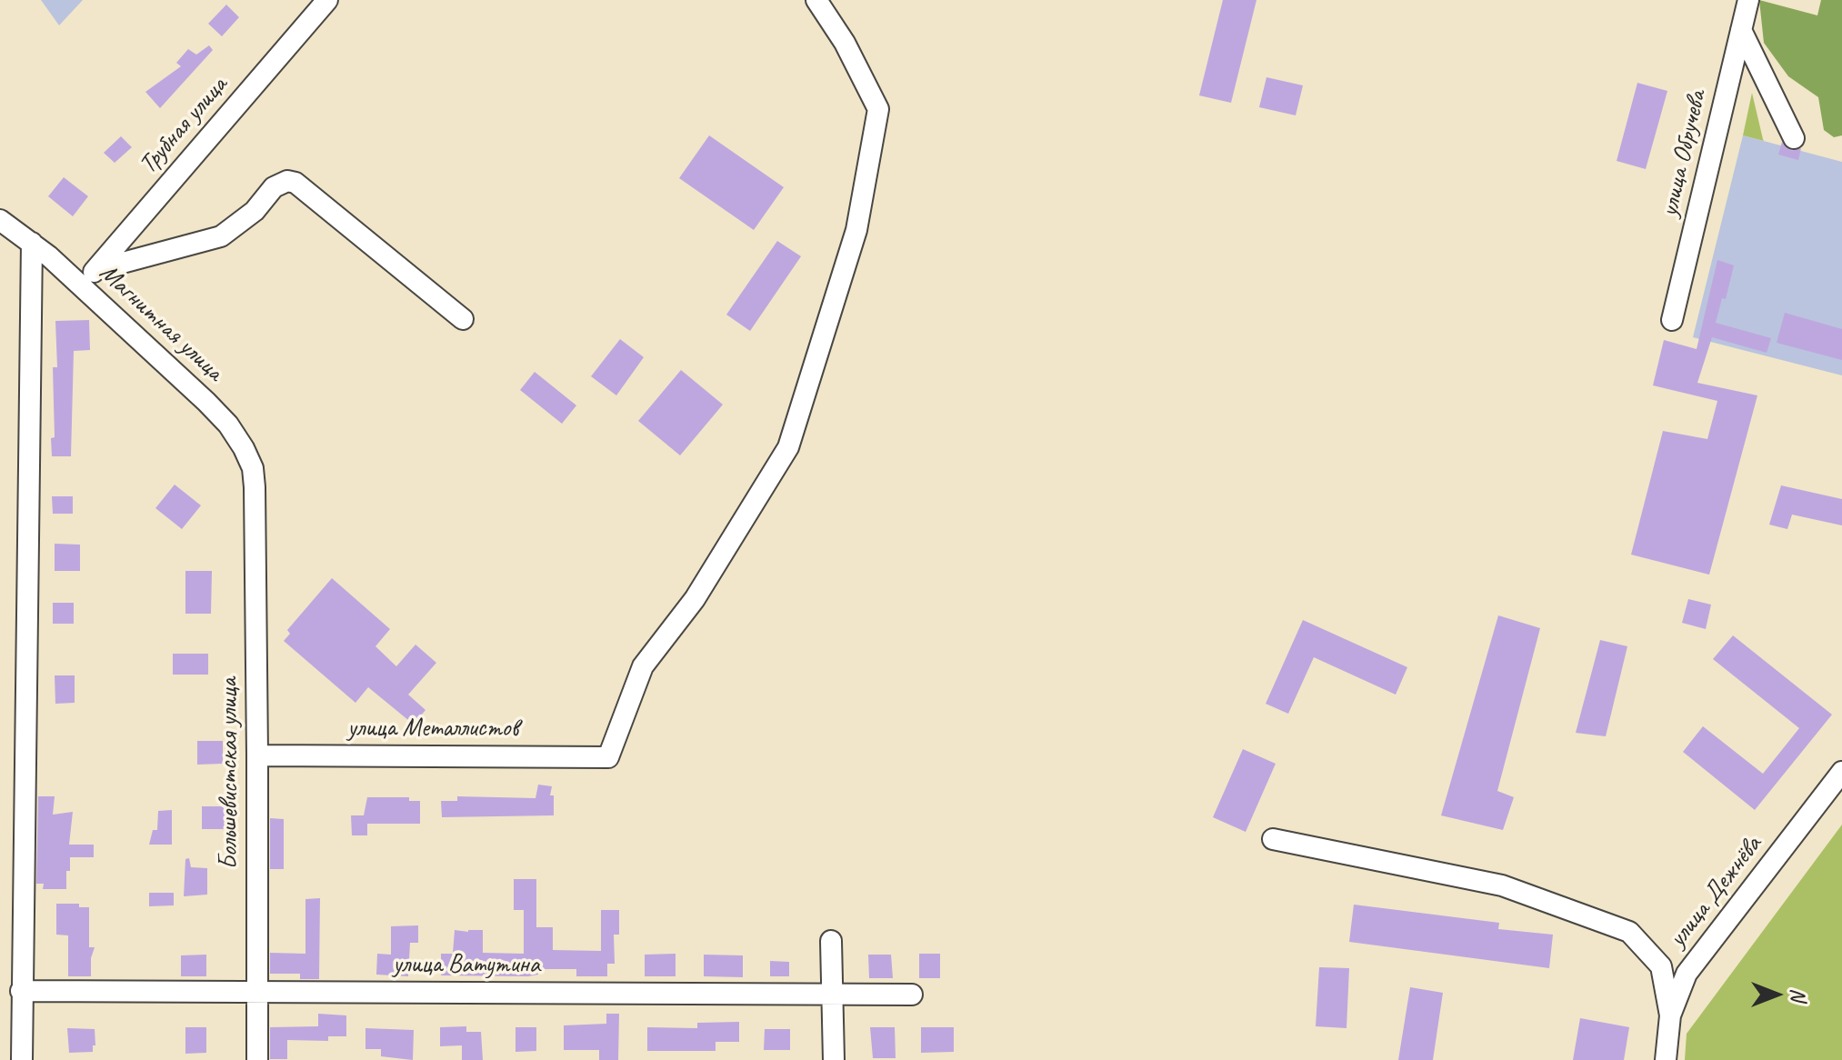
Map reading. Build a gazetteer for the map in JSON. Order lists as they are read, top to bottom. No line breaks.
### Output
{"streets":{"street":["Трубная улица","улица Обручева","Магнитная улица","улица Металлистов","Большевистская улица","улица Дежнёва","улица Ватутина"]},"crossings":[["Трубная улица","Магнитная улица"],["Магнитная улица","Большевистская улица"],["улица Металлистов","Большевистская улица"],["Большевистская улица","улица Ватутина"]],"north":"right"}
